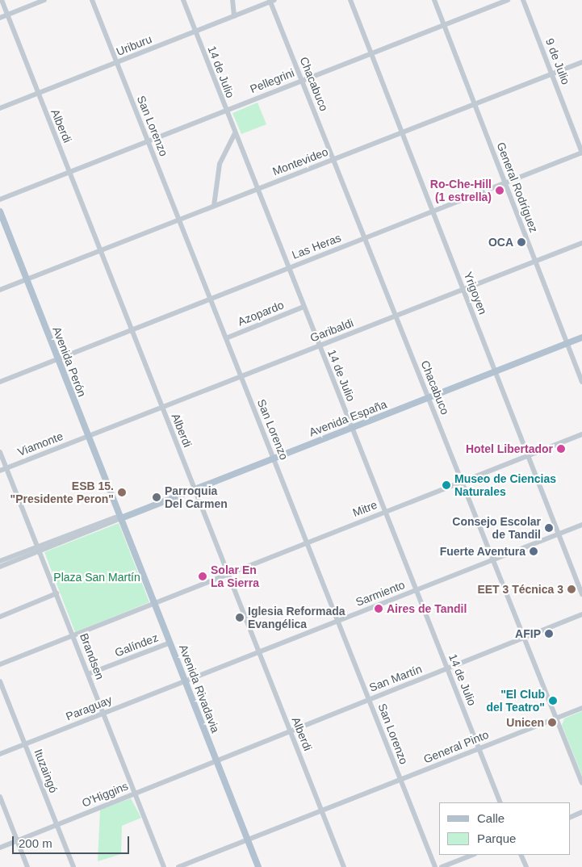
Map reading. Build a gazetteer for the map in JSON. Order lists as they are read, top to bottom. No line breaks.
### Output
{"streets":{"main road":["Avenida Perón","Avenida España","Avenida Rivadavia"],"street":["Uriburu","9 de Julio","14 de Julio","Pellegrini","Chacabuco","Alberdi","San Lorenzo","Montevideo","General Rodríguez","Las Heras","Yrigoyen","Azopardo","Garibaldi","Viamonte","Mitre","Sarmiento","Galíndez","Brandsen","San Martín","Paraguay","General Pinto","Ituzaingó","O'Higgins"]},"crossings":[["Uriburu","14 de Julio"],["Uriburu","Chacabuco"],["Uriburu","Alberdi"],["Uriburu","San Lorenzo"],["9 de Julio","Montevideo"],["9 de Julio","Las Heras"],["14 de Julio","Pellegrini"],["14 de Julio","Montevideo"],["14 de Julio","Las Heras"],["14 de Julio","Azopardo"],["14 de Julio","Garibaldi"],["14 de Julio","Avenida España"],["14 de Julio","Mitre"],["14 de Julio","Sarmiento"],["14 de Julio","San Martín"],["14 de Julio","General Pinto"],["Pellegrini","Chacabuco"],["Pellegrini","Alberdi"],["Pellegrini","San Lorenzo"],["Pellegrini","General Rodríguez"],["Pellegrini","Yrigoyen"],["Chacabuco","Montevideo"],["Chacabuco","Las Heras"],["Chacabuco","Garibaldi"],["Chacabuco","Avenida España"],["Chacabuco","Mitre"],["Chacabuco","Sarmiento"],["Chacabuco","San Martín"],["Chacabuco","General Pinto"],["Alberdi","Montevideo"],["Alberdi","Las Heras"],["Alberdi","Garibaldi"],["Alberdi","Avenida España"],["Alberdi","Mitre"],["Alberdi","Sarmiento"],["Alberdi","San Martín"],["Alberdi","General Pinto"],["San Lorenzo","Montevideo"],["San Lorenzo","Las Heras"],["San Lorenzo","Azopardo"],["San Lorenzo","Garibaldi"],["San Lorenzo","Avenida España"],["San Lorenzo","Mitre"],["San Lorenzo","Sarmiento"],["San Lorenzo","San Martín"],["San Lorenzo","General Pinto"],["Montevideo","General Rodríguez"],["Montevideo","Yrigoyen"],["Montevideo","Avenida Perón"],["General Rodríguez","Las Heras"],["General Rodríguez","Garibaldi"],["General Rodríguez","Avenida España"],["Las Heras","Yrigoyen"],["Las Heras","Avenida Perón"],["Yrigoyen","Garibaldi"],["Yrigoyen","Avenida España"],["Yrigoyen","Mitre"],["Yrigoyen","Sarmiento"],["Garibaldi","Avenida Perón"],["Garibaldi","Viamonte"],["Avenida Perón","Avenida España"],["Avenida Perón","Viamonte"],["Avenida Perón","Avenida Rivadavia"],["Avenida España","Avenida Rivadavia"],["Viamonte","Brandsen"],["Mitre","Brandsen"],["Mitre","Avenida Rivadavia"],["Sarmiento","Avenida Rivadavia"],["Sarmiento","Paraguay"],["Galíndez","Brandsen"],["Galíndez","Avenida Rivadavia"],["Brandsen","Paraguay"],["Brandsen","O'Higgins"],["San Martín","Avenida Rivadavia"],["San Martín","O'Higgins"],["Avenida Rivadavia","Paraguay"],["Avenida Rivadavia","General Pinto"],["Avenida Rivadavia","O'Higgins"],["Paraguay","Ituzaingó"],["Ituzaingó","O'Higgins"]],"parks":["Plaza San Martín"],"places":["Ro-Che-Hill (1 estrella)","OCA","Hotel Libertador","Museo de Ciencias Naturales","ESB 15. \"Presidente Peron\"","Parroquia Del Carmen","Consejo Escolar de Tandil","Fuerte Aventura","Solar En La Sierra","EET 3 Técnica 3","Aires de Tandil","Iglesia Reformada Evangélica","AFIP","\"El Club del Teatro\"","Unicen"],"legend":["Calle","Parque"],"scale_bar":"200 m"}
